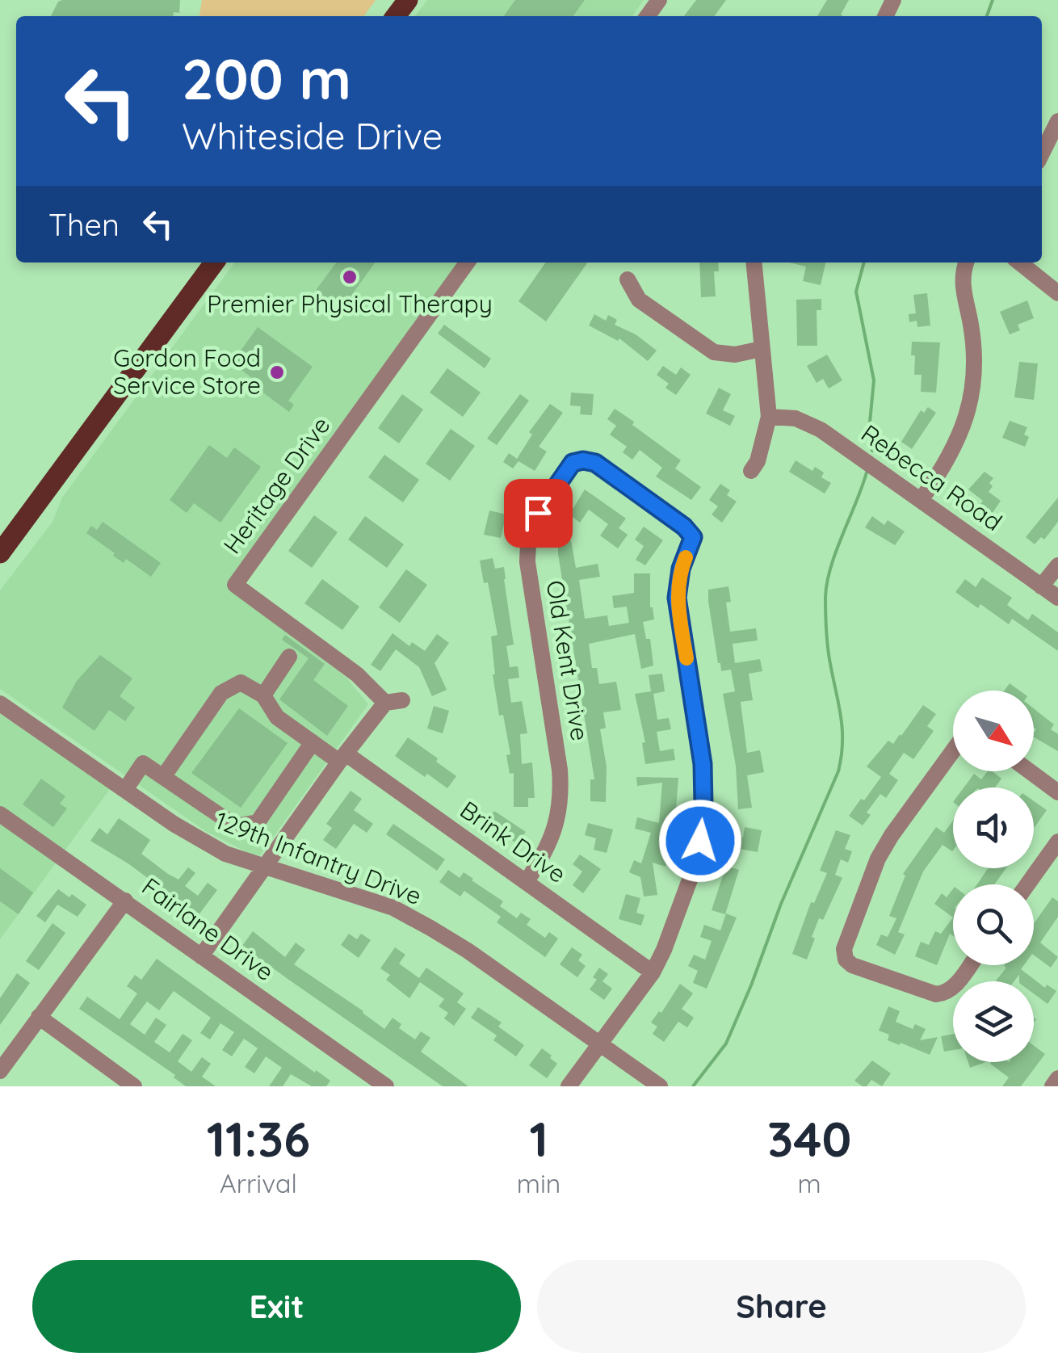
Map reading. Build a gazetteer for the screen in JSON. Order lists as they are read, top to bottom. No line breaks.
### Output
{"streets":{"street":["Rebecca Road","Heritage Drive","Old Kent Drive","Brink Drive","129th Infantry Drive","Fairlane Drive"]},"crossings":[["Old Kent Drive","Brink Drive"]],"places":["Premier Physical Therapy","Gordon Food Service Store"],"north":"bottom right","page":{"turn":["200 m","Whiteside Drive"],"then":"Then","eta":["11:36","Arrival","1","min","340","m"],"buttons":["Exit","Share"]}}
